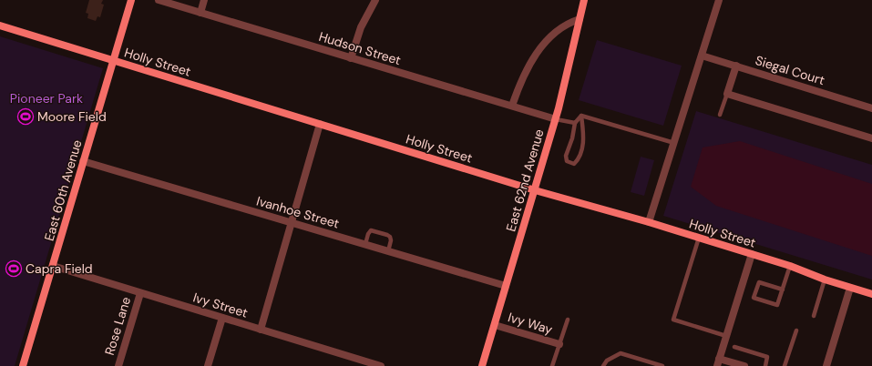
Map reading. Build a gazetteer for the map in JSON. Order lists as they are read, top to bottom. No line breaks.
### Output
{"streets":{"street":["Hudson Street","Holly Street","Siegal Court","East 62nd Avenue","East 60th Avenue","Ivanhoe Street","Ivy Street","Ivy Way","Rose Lane"]},"crossings":[["Hudson Street","East 62nd Avenue"],["Holly Street","East 62nd Avenue"],["Holly Street","East 60th Avenue"],["East 62nd Avenue","Ivanhoe Street"],["East 62nd Avenue","Ivy Way"],["East 60th Avenue","Ivanhoe Street"],["East 60th Avenue","Ivy Street"],["Ivy Street","Rose Lane"]],"parks":["Pioneer Park"],"places":{"sports":["Moore Field","Capra Field"]}}
